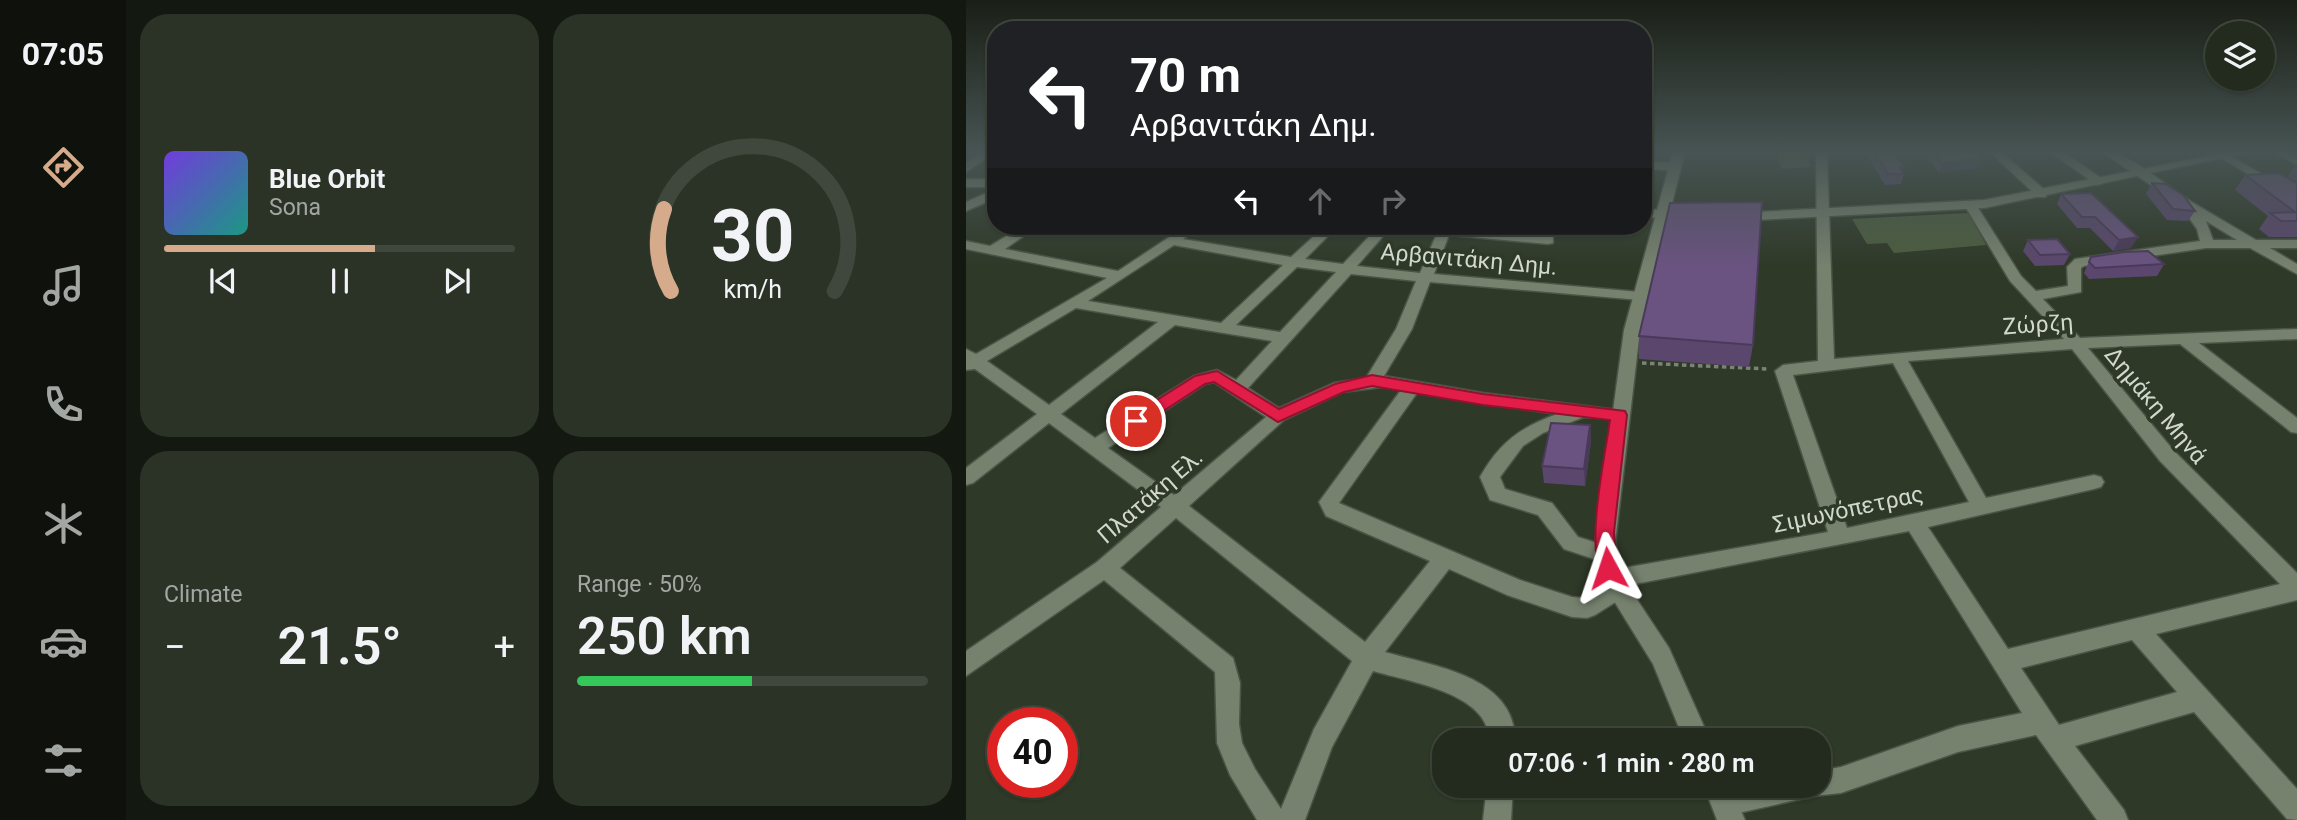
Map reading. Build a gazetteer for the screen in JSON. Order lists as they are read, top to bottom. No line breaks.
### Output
{"streets":{"street":["Αρβανιτάκη Δημ.","Ζώρζη","Δημάκη Μηνά","Πλατάκη Ελ.","Σιμωνόπετρας"]},"crossings":[["Ζώρζη","Δημάκη Μηνά"]],"page":{"tabs":"07:05","turn":["70 m","Αρβανιτάκη Δημ."],"song":["Blue Orbit","Sona"],"tile":["Climate",["Range · 50%","250 km"]],"heat":["−","21.5°","+"],"limit":"40","trip":"07:06 · 1 min · 280 m","gauge":["30","km/h"]}}
